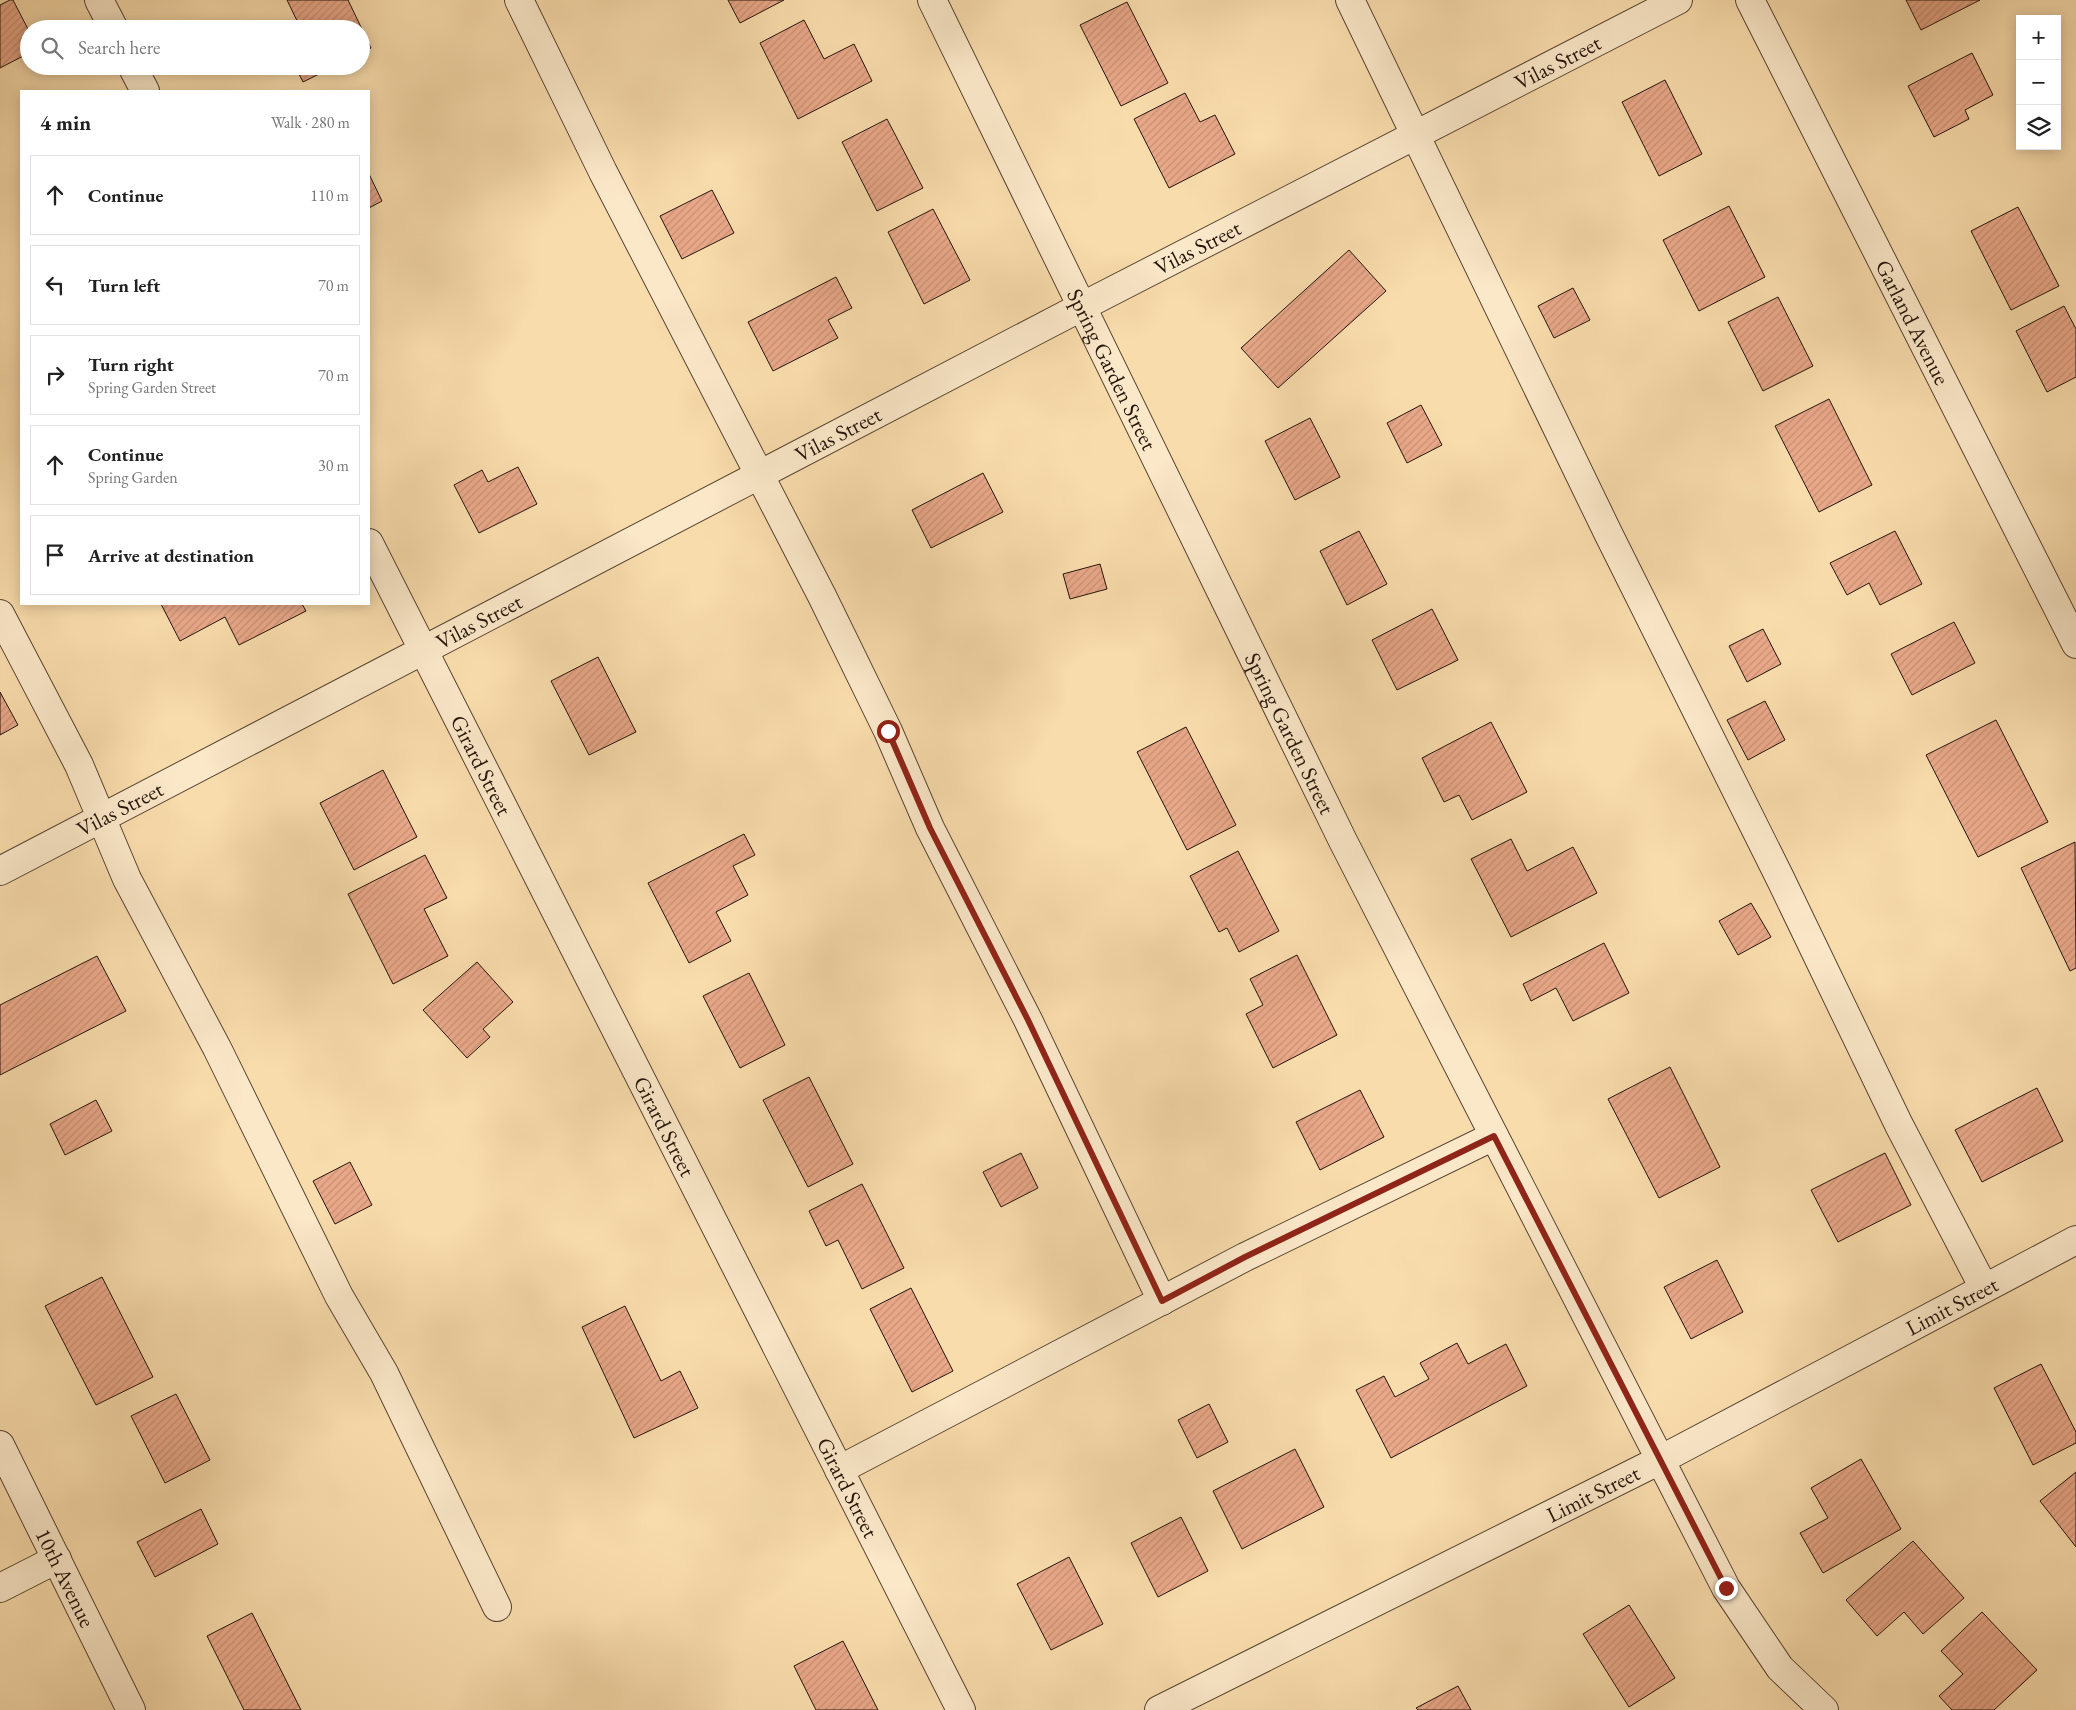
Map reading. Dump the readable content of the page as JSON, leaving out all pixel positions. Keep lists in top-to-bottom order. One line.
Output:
{"streets":{"street":["Vilas Street","Garland Avenue","Spring Garden Street","Girard Street","Limit Street","10th Avenue"]},"crossings":[["Vilas Street","Spring Garden Street"],["Vilas Street","Girard Street"],["Spring Garden Street","Limit Street"]],"page":{"map_buttons":["+","−"],"search":"Search here","heading":["4 min","Walk · 280 m"],"list":[["Continue","110 m"],["Turn left","70 m"],["Turn right","Spring Garden Street","70 m"],["Continue","Spring Garden","30 m"],"Arrive at destination"]}}
